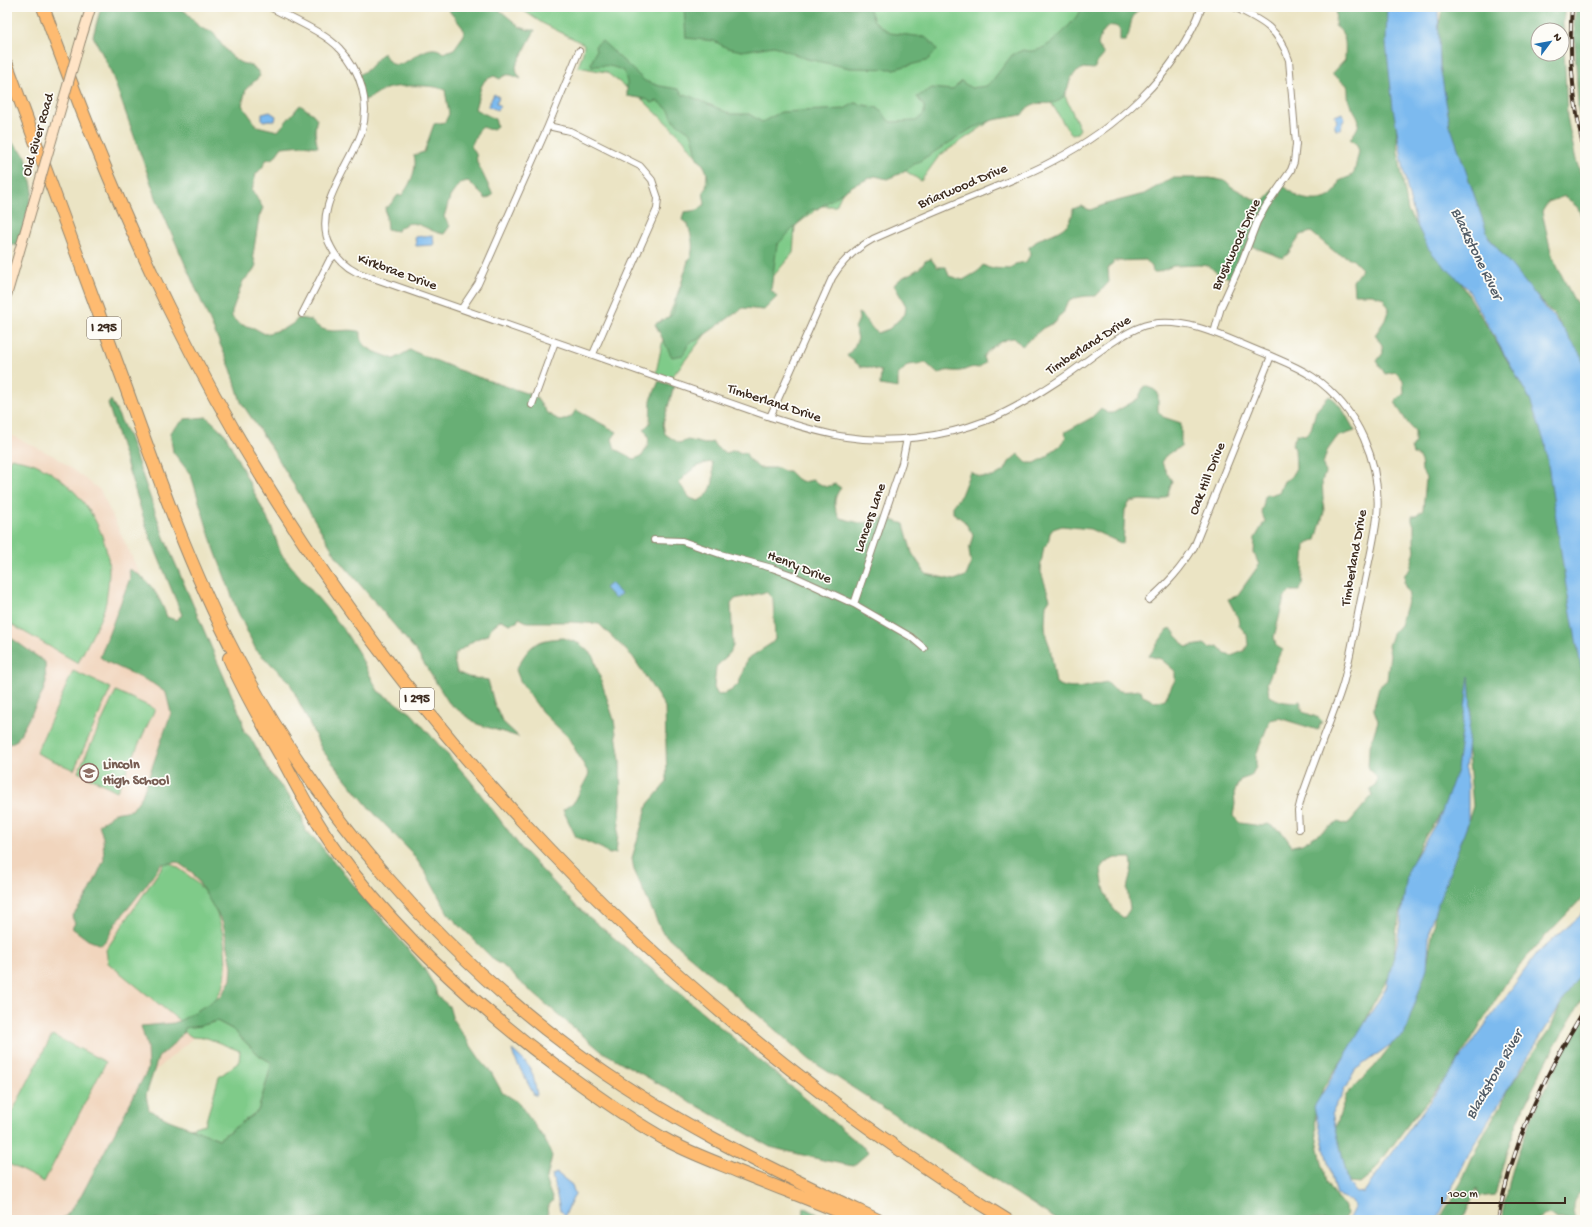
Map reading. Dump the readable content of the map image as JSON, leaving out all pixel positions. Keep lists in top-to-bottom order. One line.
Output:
{"streets":{"highway":["I 295"],"main road":["Old River Road"],"street":["Briarwood Drive","Brushwood Drive","Kirkbrae Drive","Timberland Drive","Oak Hill Drive","Lancers Lane","Henry Drive"]},"crossings":[["Briarwood Drive","Timberland Drive"],["Brushwood Drive","Timberland Drive"],["Kirkbrae Drive","Timberland Drive"],["Timberland Drive","Oak Hill Drive"],["Timberland Drive","Lancers Lane"],["Lancers Lane","Henry Drive"]],"water":["Blackstone River"],"places":{"school or university":["Lincoln High School"]},"scale_bar":"100 m","north":"top right"}
